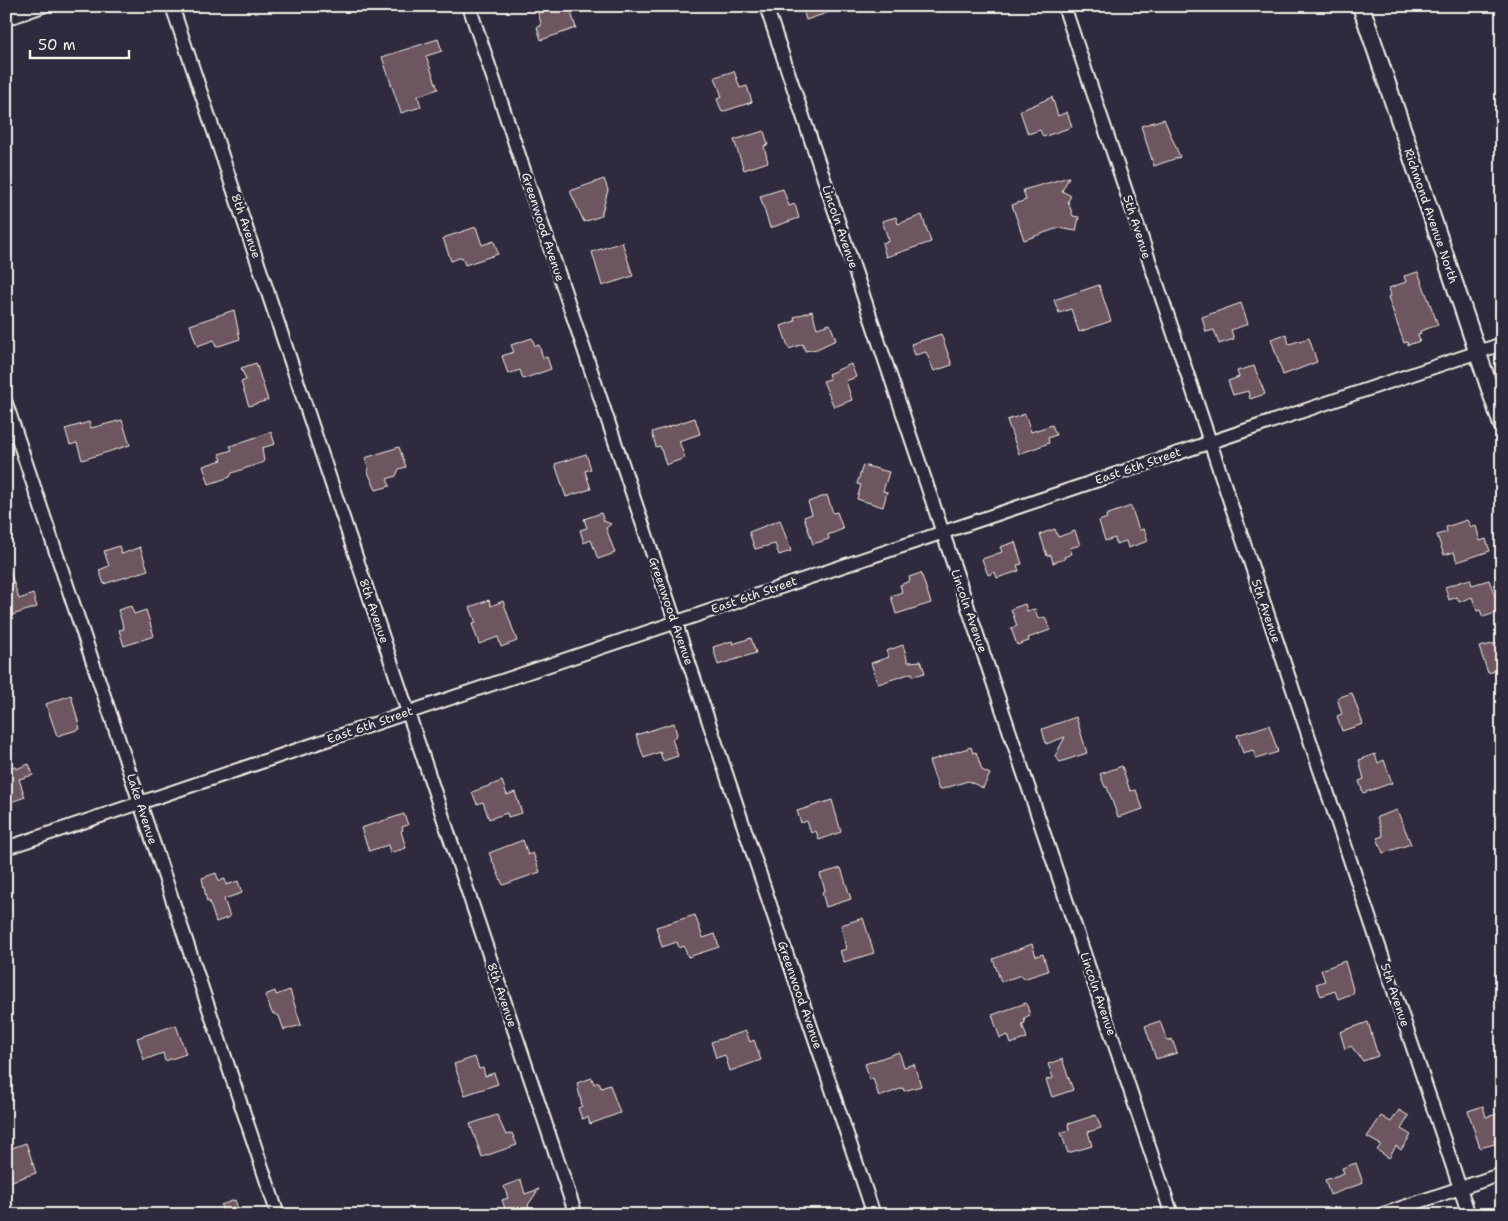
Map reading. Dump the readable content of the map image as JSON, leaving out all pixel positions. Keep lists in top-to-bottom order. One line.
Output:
{"streets":{"street":["Richmond Avenue North","8th Avenue","Greenwood Avenue","Lincoln Avenue","5th Avenue","East 6th Street","Lake Avenue"]},"crossings":[["Richmond Avenue North","East 6th Street"],["8th Avenue","East 6th Street"],["Greenwood Avenue","East 6th Street"],["Lincoln Avenue","East 6th Street"],["5th Avenue","East 6th Street"],["East 6th Street","Lake Avenue"]],"scale_bar":"50 m"}
